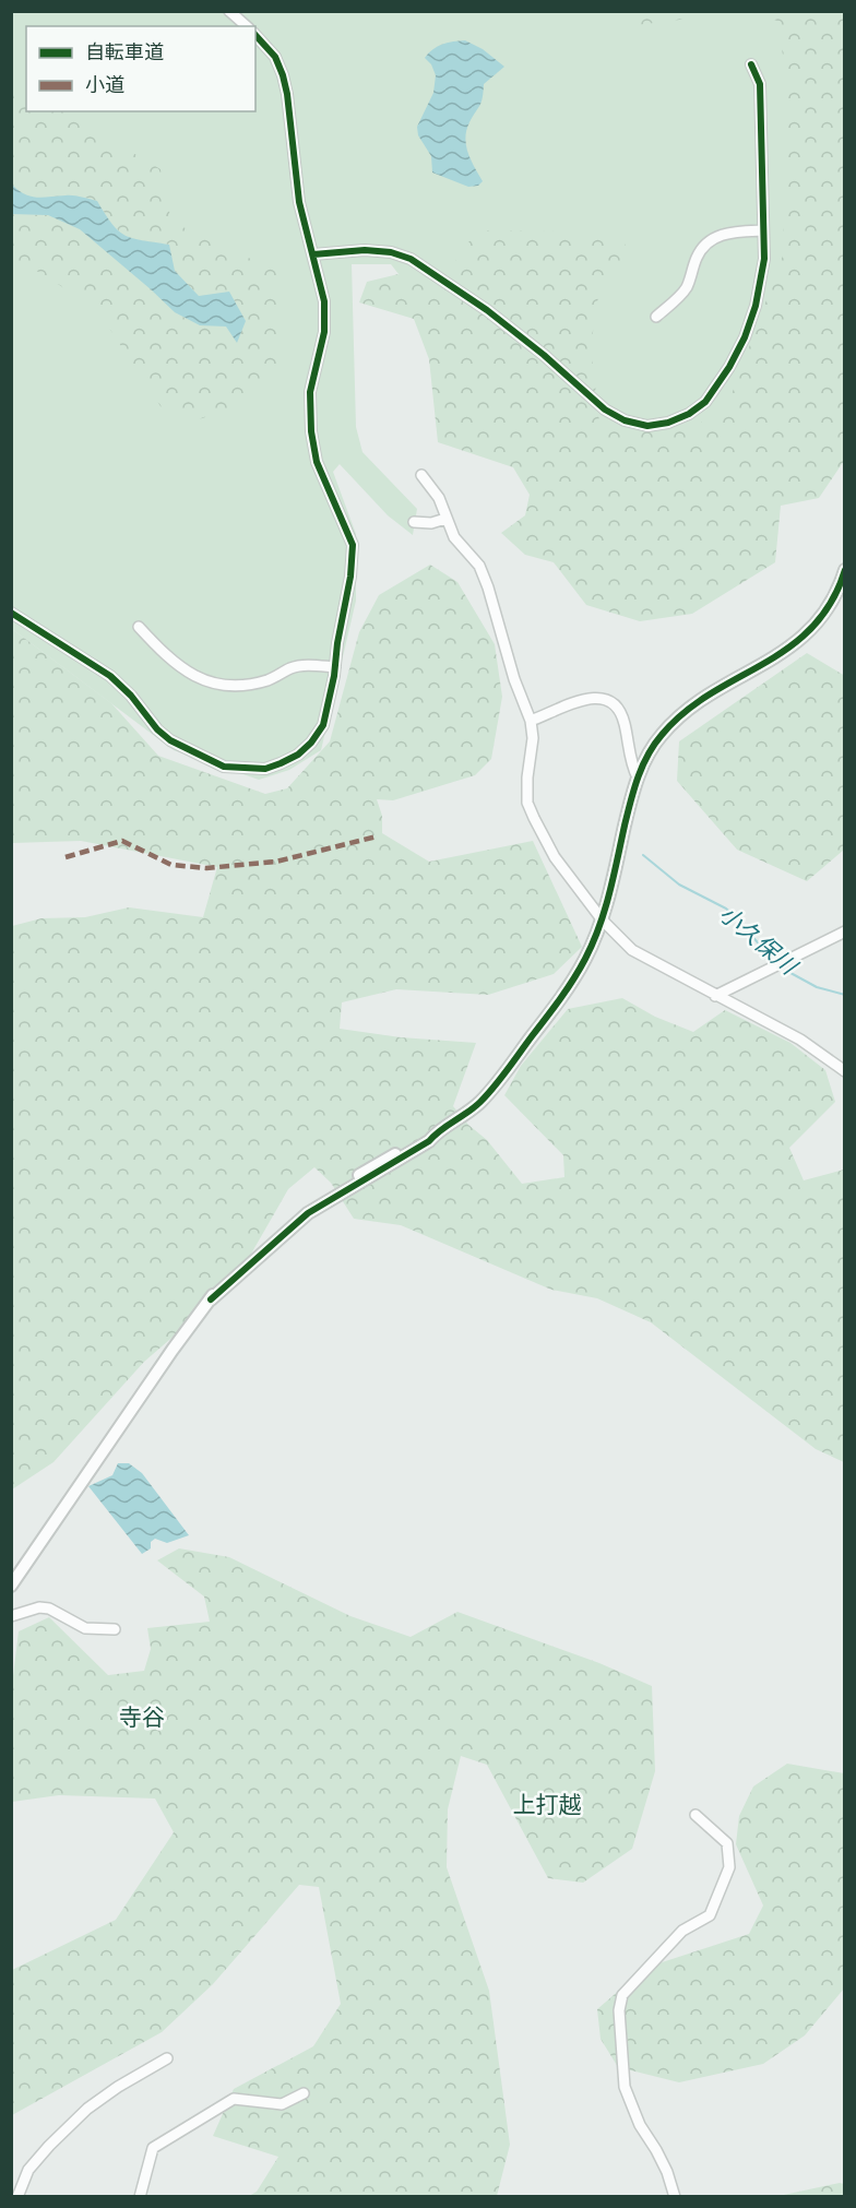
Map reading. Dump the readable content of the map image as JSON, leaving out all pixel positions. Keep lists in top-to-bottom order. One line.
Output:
{"districts":["寺谷","上打越"],"water":["小久保川"],"legend":["自転車道","小道"]}
